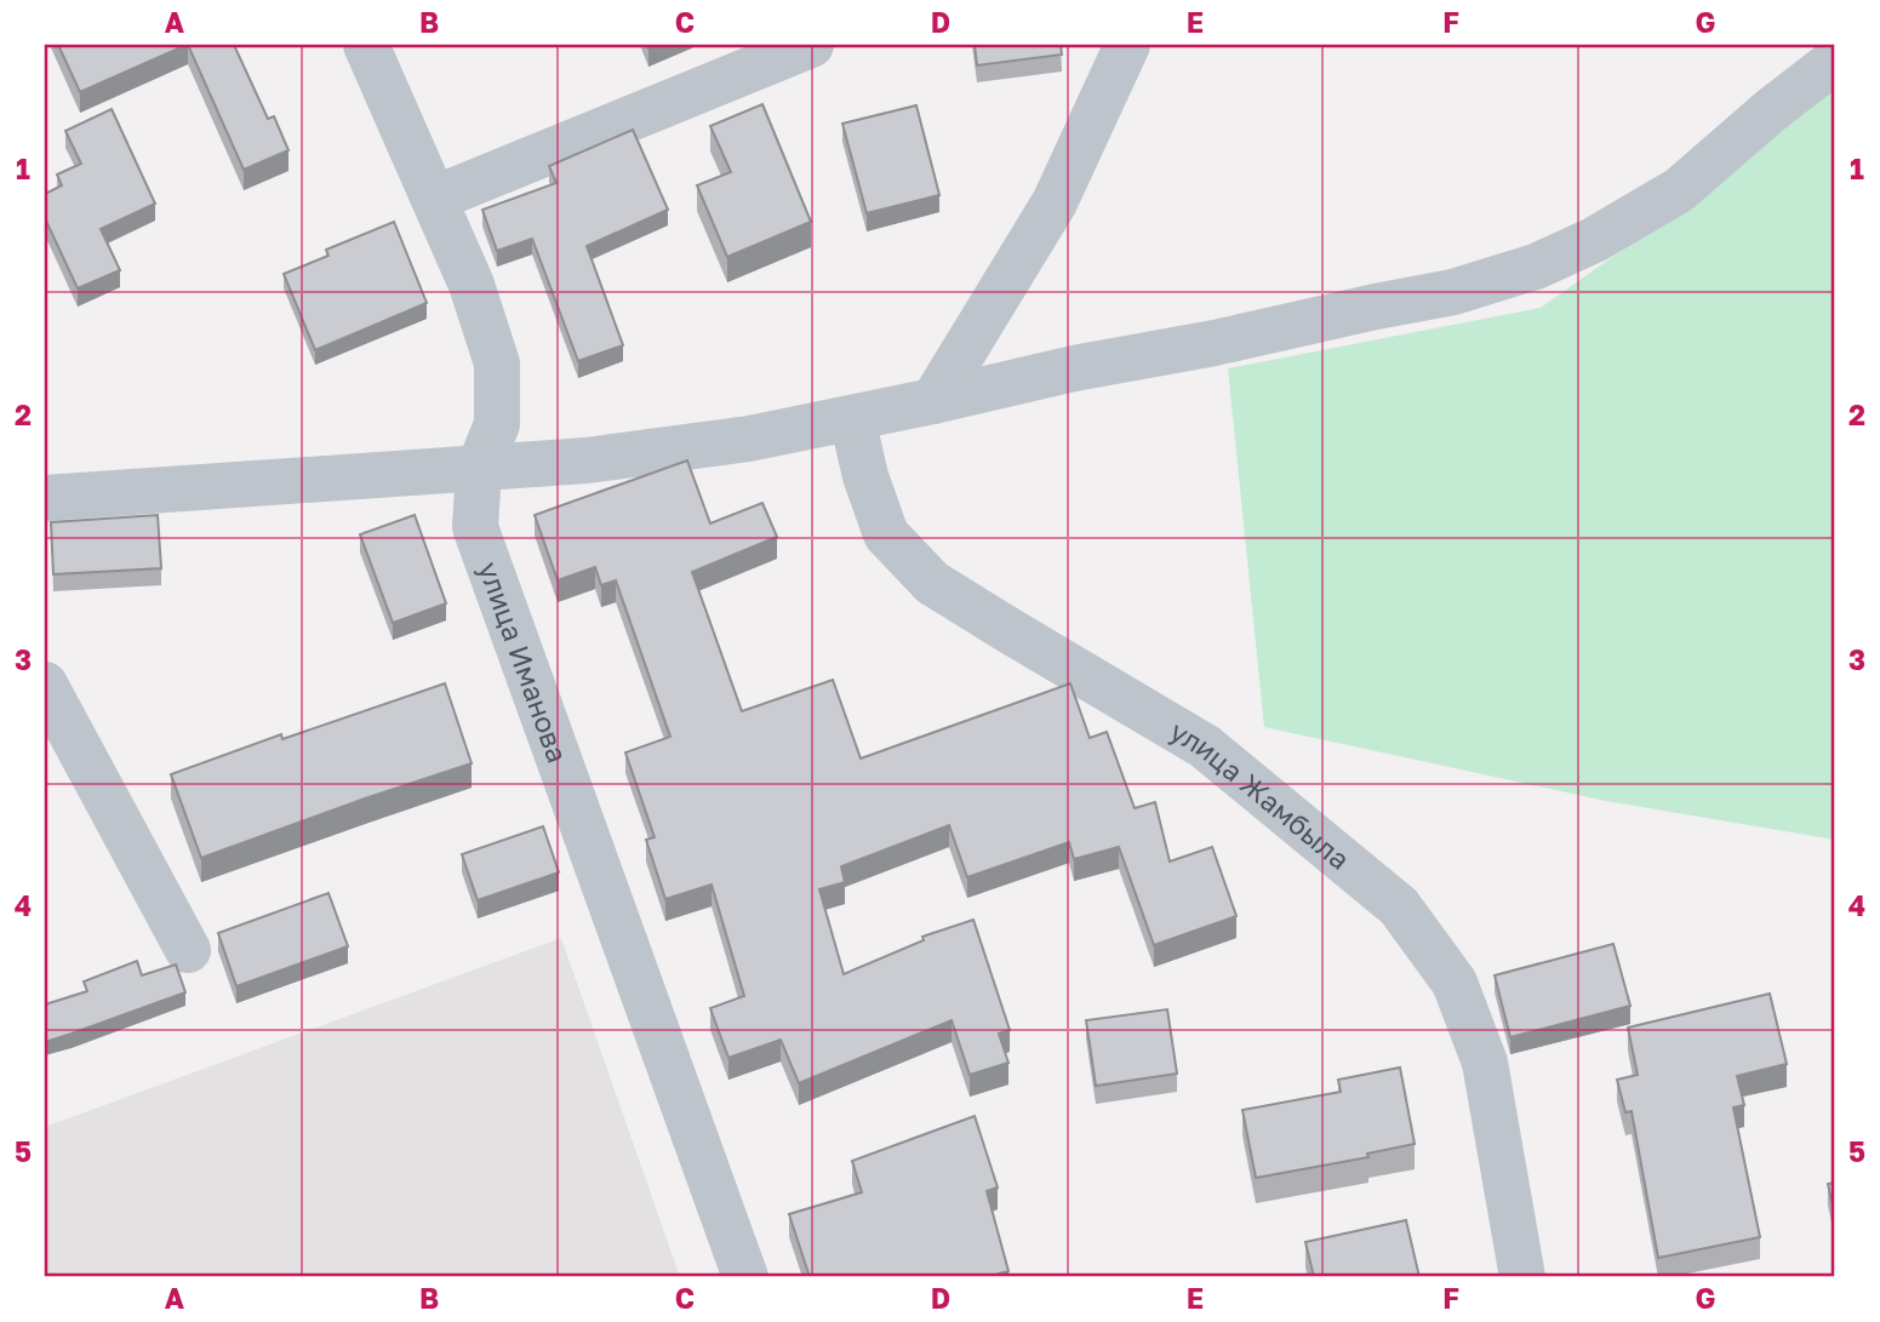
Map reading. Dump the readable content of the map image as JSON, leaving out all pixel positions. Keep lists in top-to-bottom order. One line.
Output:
{"streets":{"street":["улица Иманова","улица Жамбыла"]},"grid":{"columns":["A","B","C","D","E","F","G"],"rows":["1","2","3","4","5"]}}
